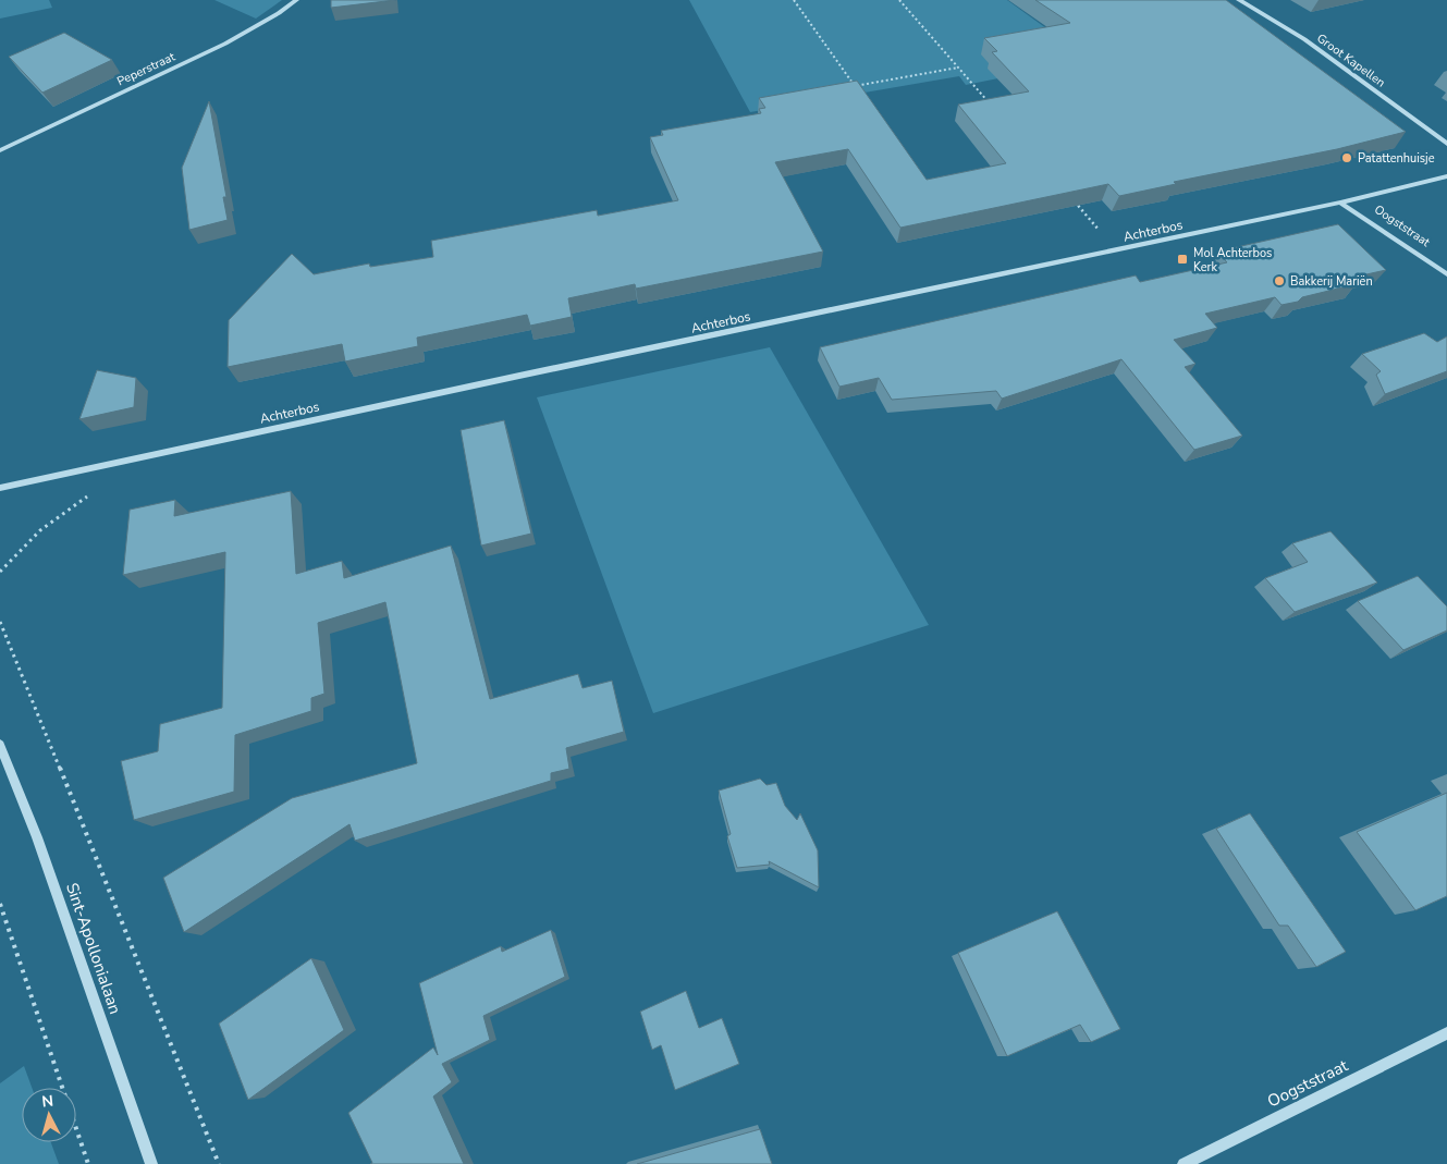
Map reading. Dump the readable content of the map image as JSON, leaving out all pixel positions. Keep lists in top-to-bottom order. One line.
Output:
{"streets":{"street":["Groot Kapellen","Peperstraat","Oogststraat","Achterbos","Sint-Apollonialaan"]},"crossings":[["Oogststraat","Achterbos"]],"places":{"other":["Patattenhuisje","Bakkerij Mariën"],"transit":["Mol Achterbos Kerk"]},"north":"top"}
